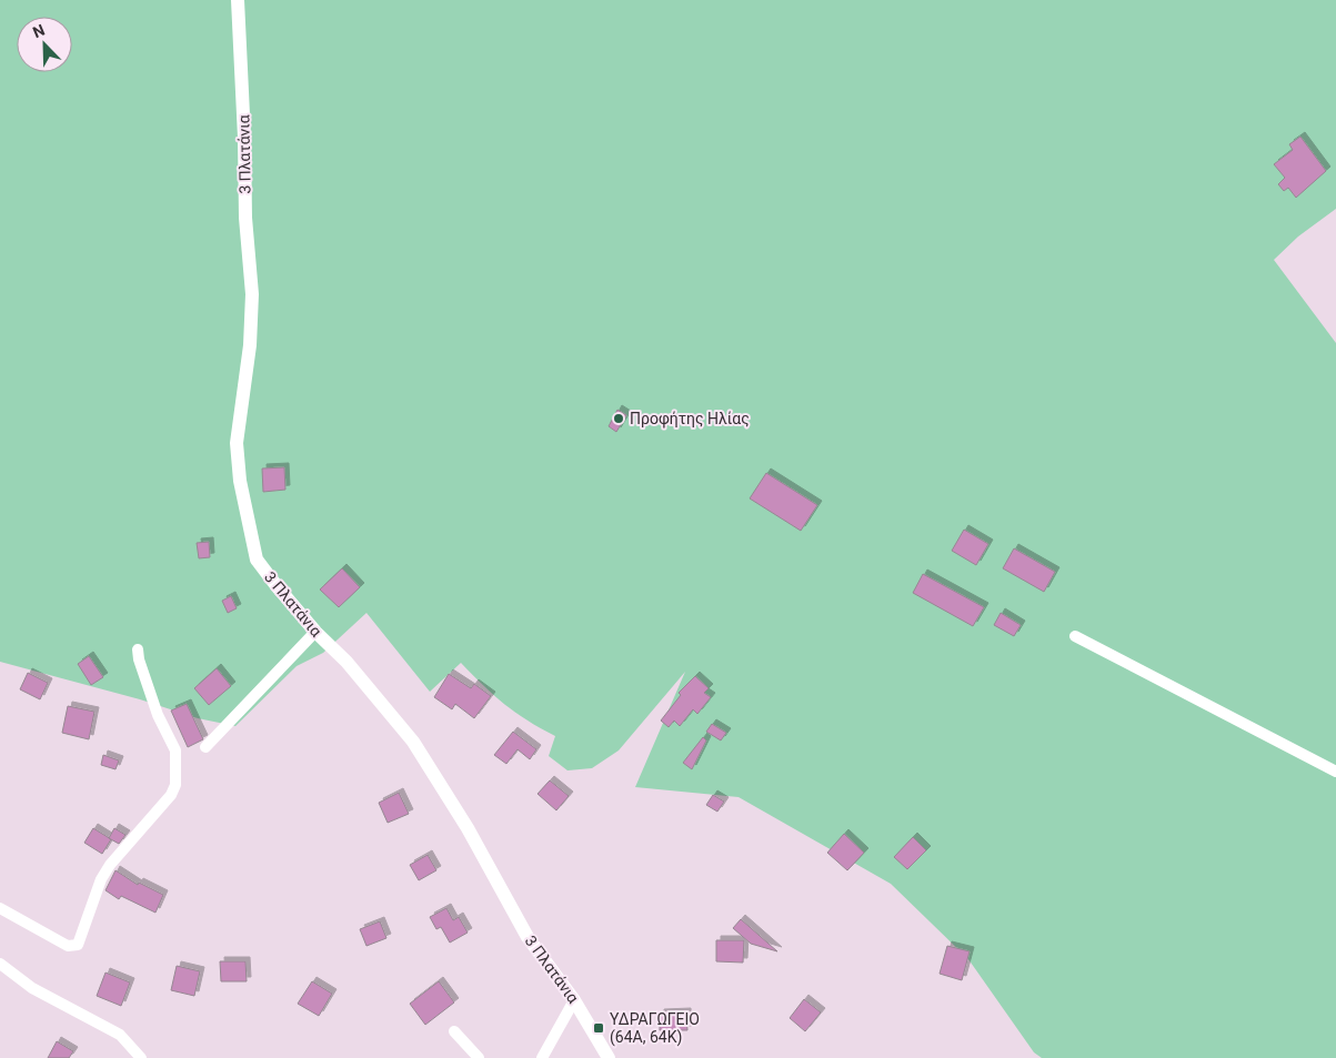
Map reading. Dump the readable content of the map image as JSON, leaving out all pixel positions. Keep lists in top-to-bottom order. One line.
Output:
{"streets":{"street":["3 Πλατάνια"]},"places":{"other":["Προφήτης Ηλίας"],"transit":["ΥΔΡΑΓΩΓΕΙΟ (64Α, 64Κ)"]},"north":"top left"}
